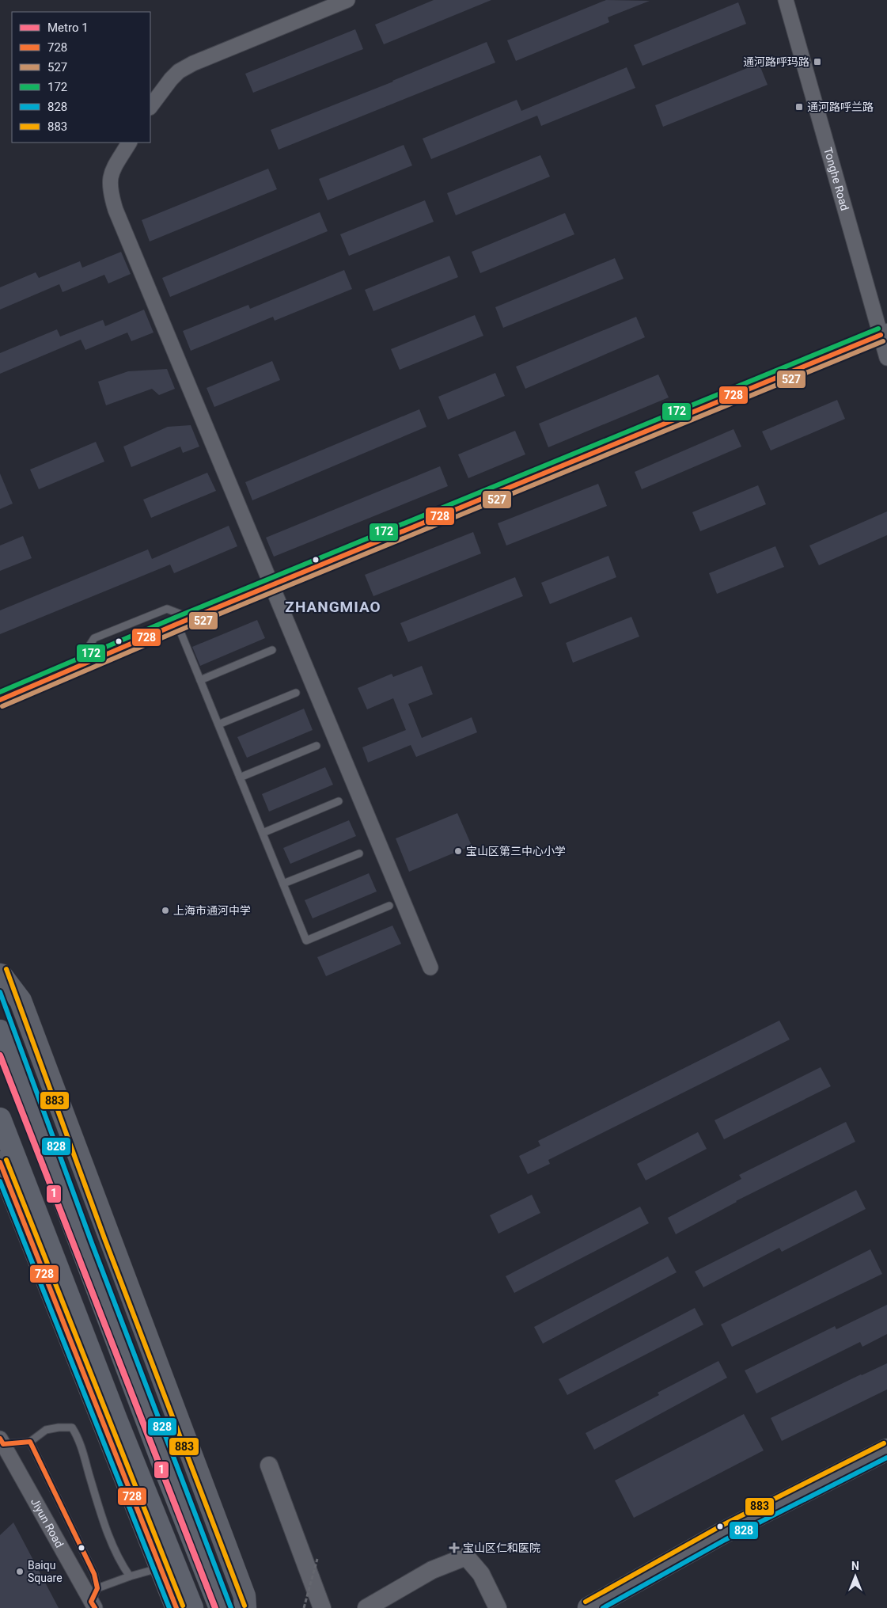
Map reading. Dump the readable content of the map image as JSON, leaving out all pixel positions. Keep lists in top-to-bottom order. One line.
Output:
{"streets":{"street":["Tonghe Road","Jiyun Road"]},"districts":["ZHANGMIAO"],"places":{"transit":["通河路呼玛路","通河路呼兰路"],"other":["宝山区第三中心小学","上海市通河中学","Baiqu Square"],"health":["宝山区仁和医院"]},"lines":["transit line 172","transit line 728","transit line 527","transit line 883","transit line 828","metro line 1"],"legend":["Metro 1","728","527","172","828","883"],"north":"top"}
